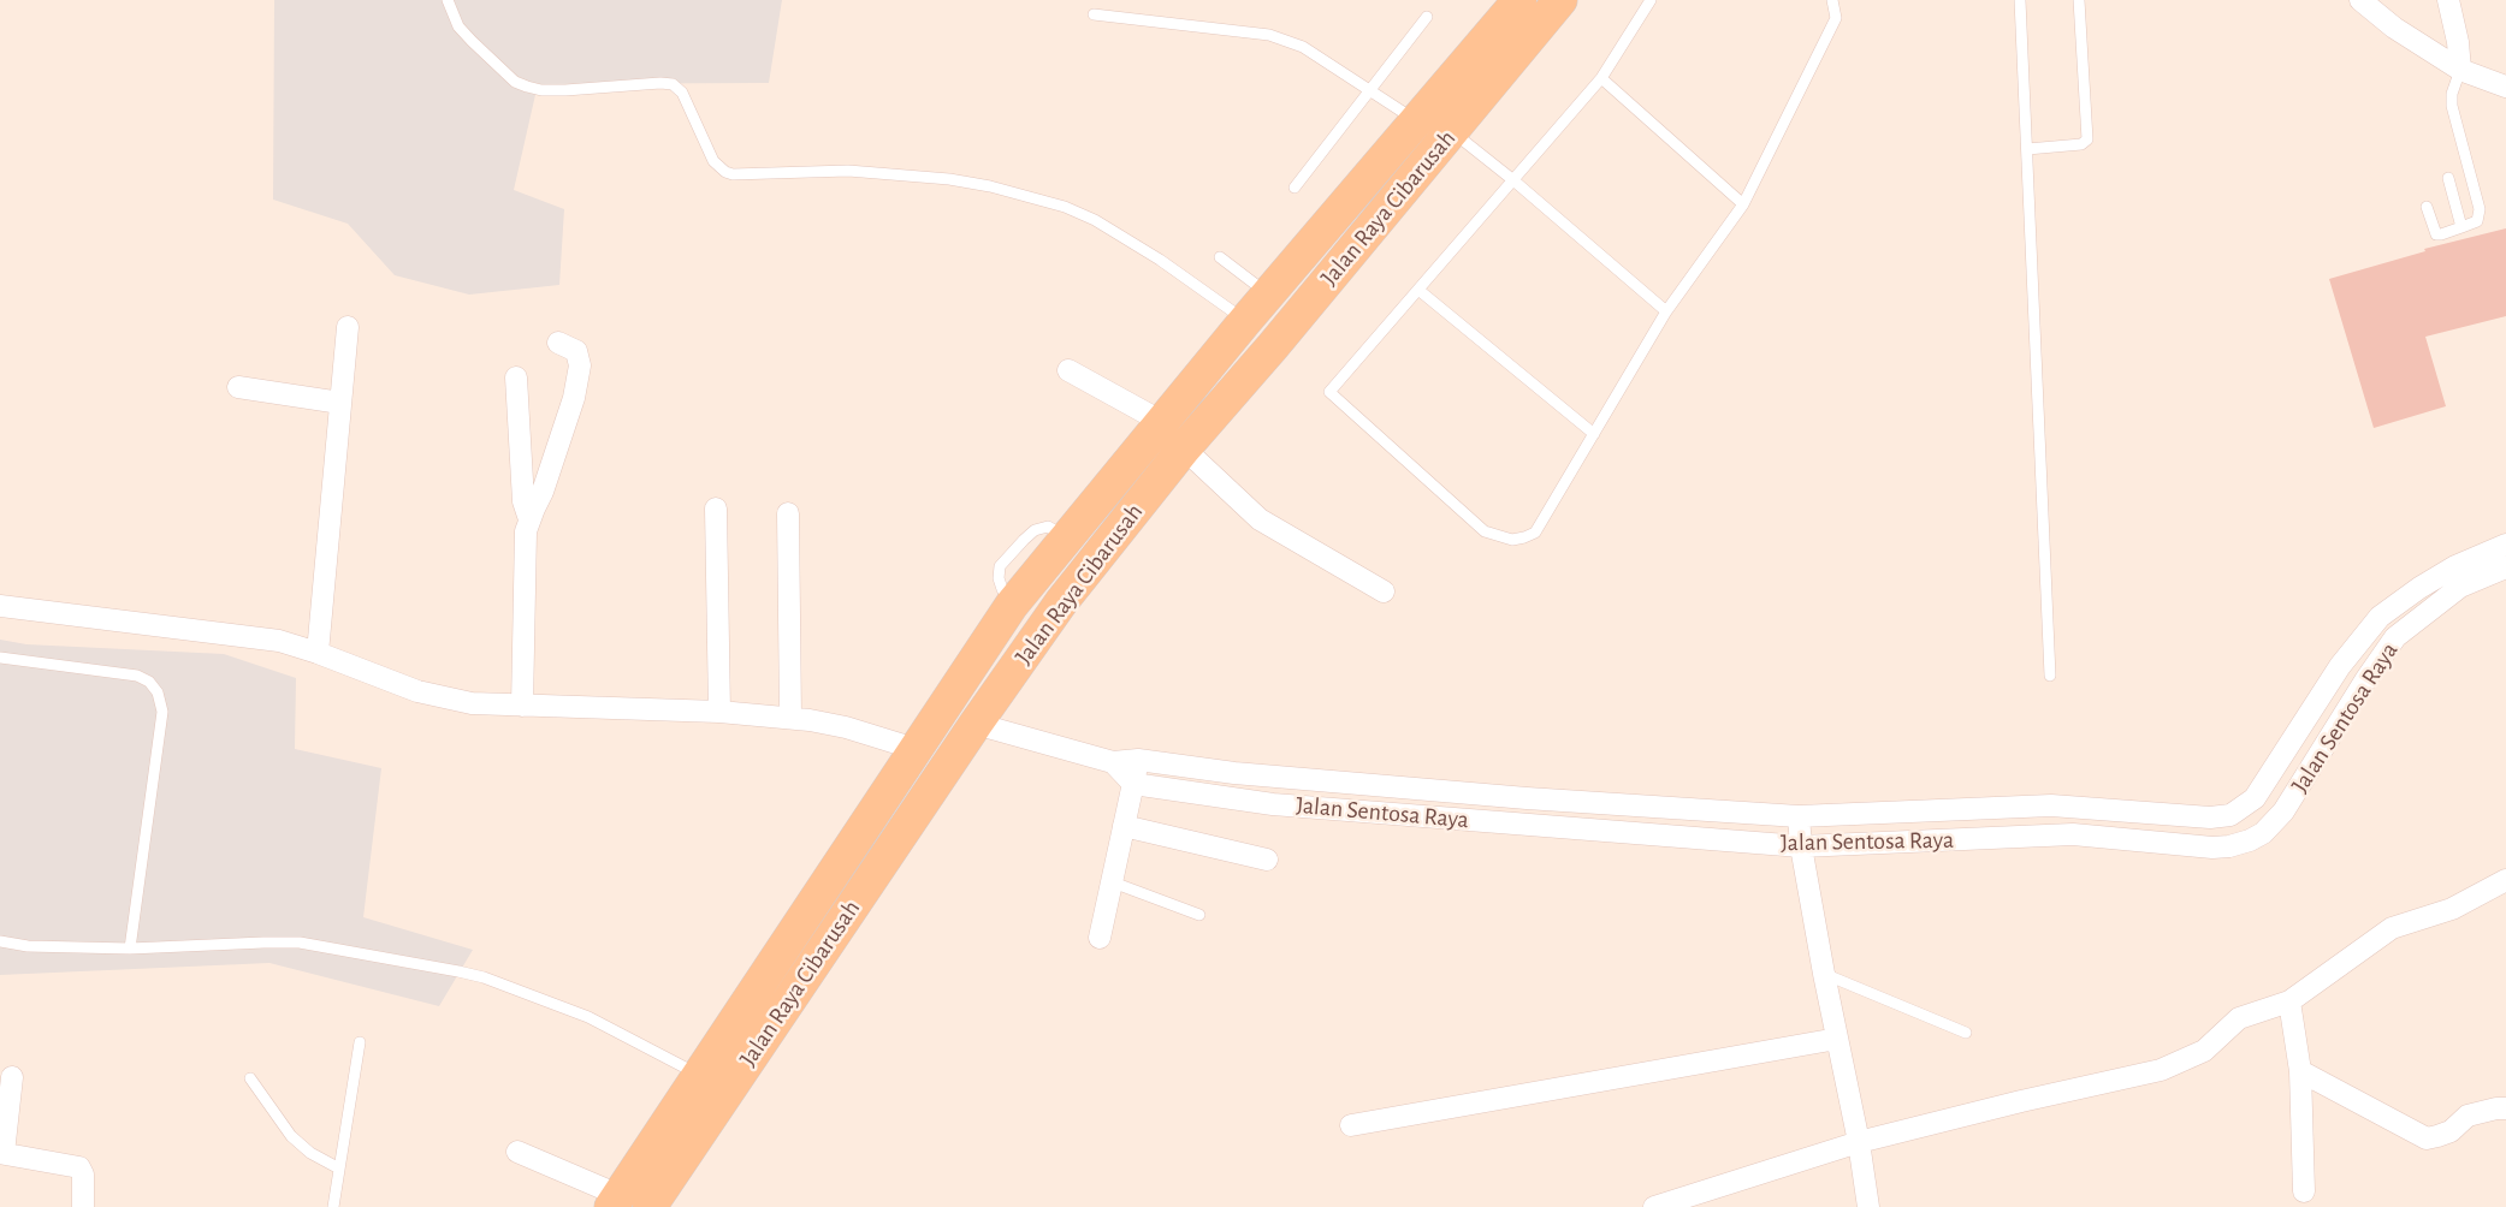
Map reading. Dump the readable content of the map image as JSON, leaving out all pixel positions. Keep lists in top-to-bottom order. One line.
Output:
{"streets":{"main road":["Jalan Raya Cibarusah"],"street":["Jalan Sentosa Raya"]},"crossings":[["Jalan Raya Cibarusah","Jalan Sentosa Raya"]]}
